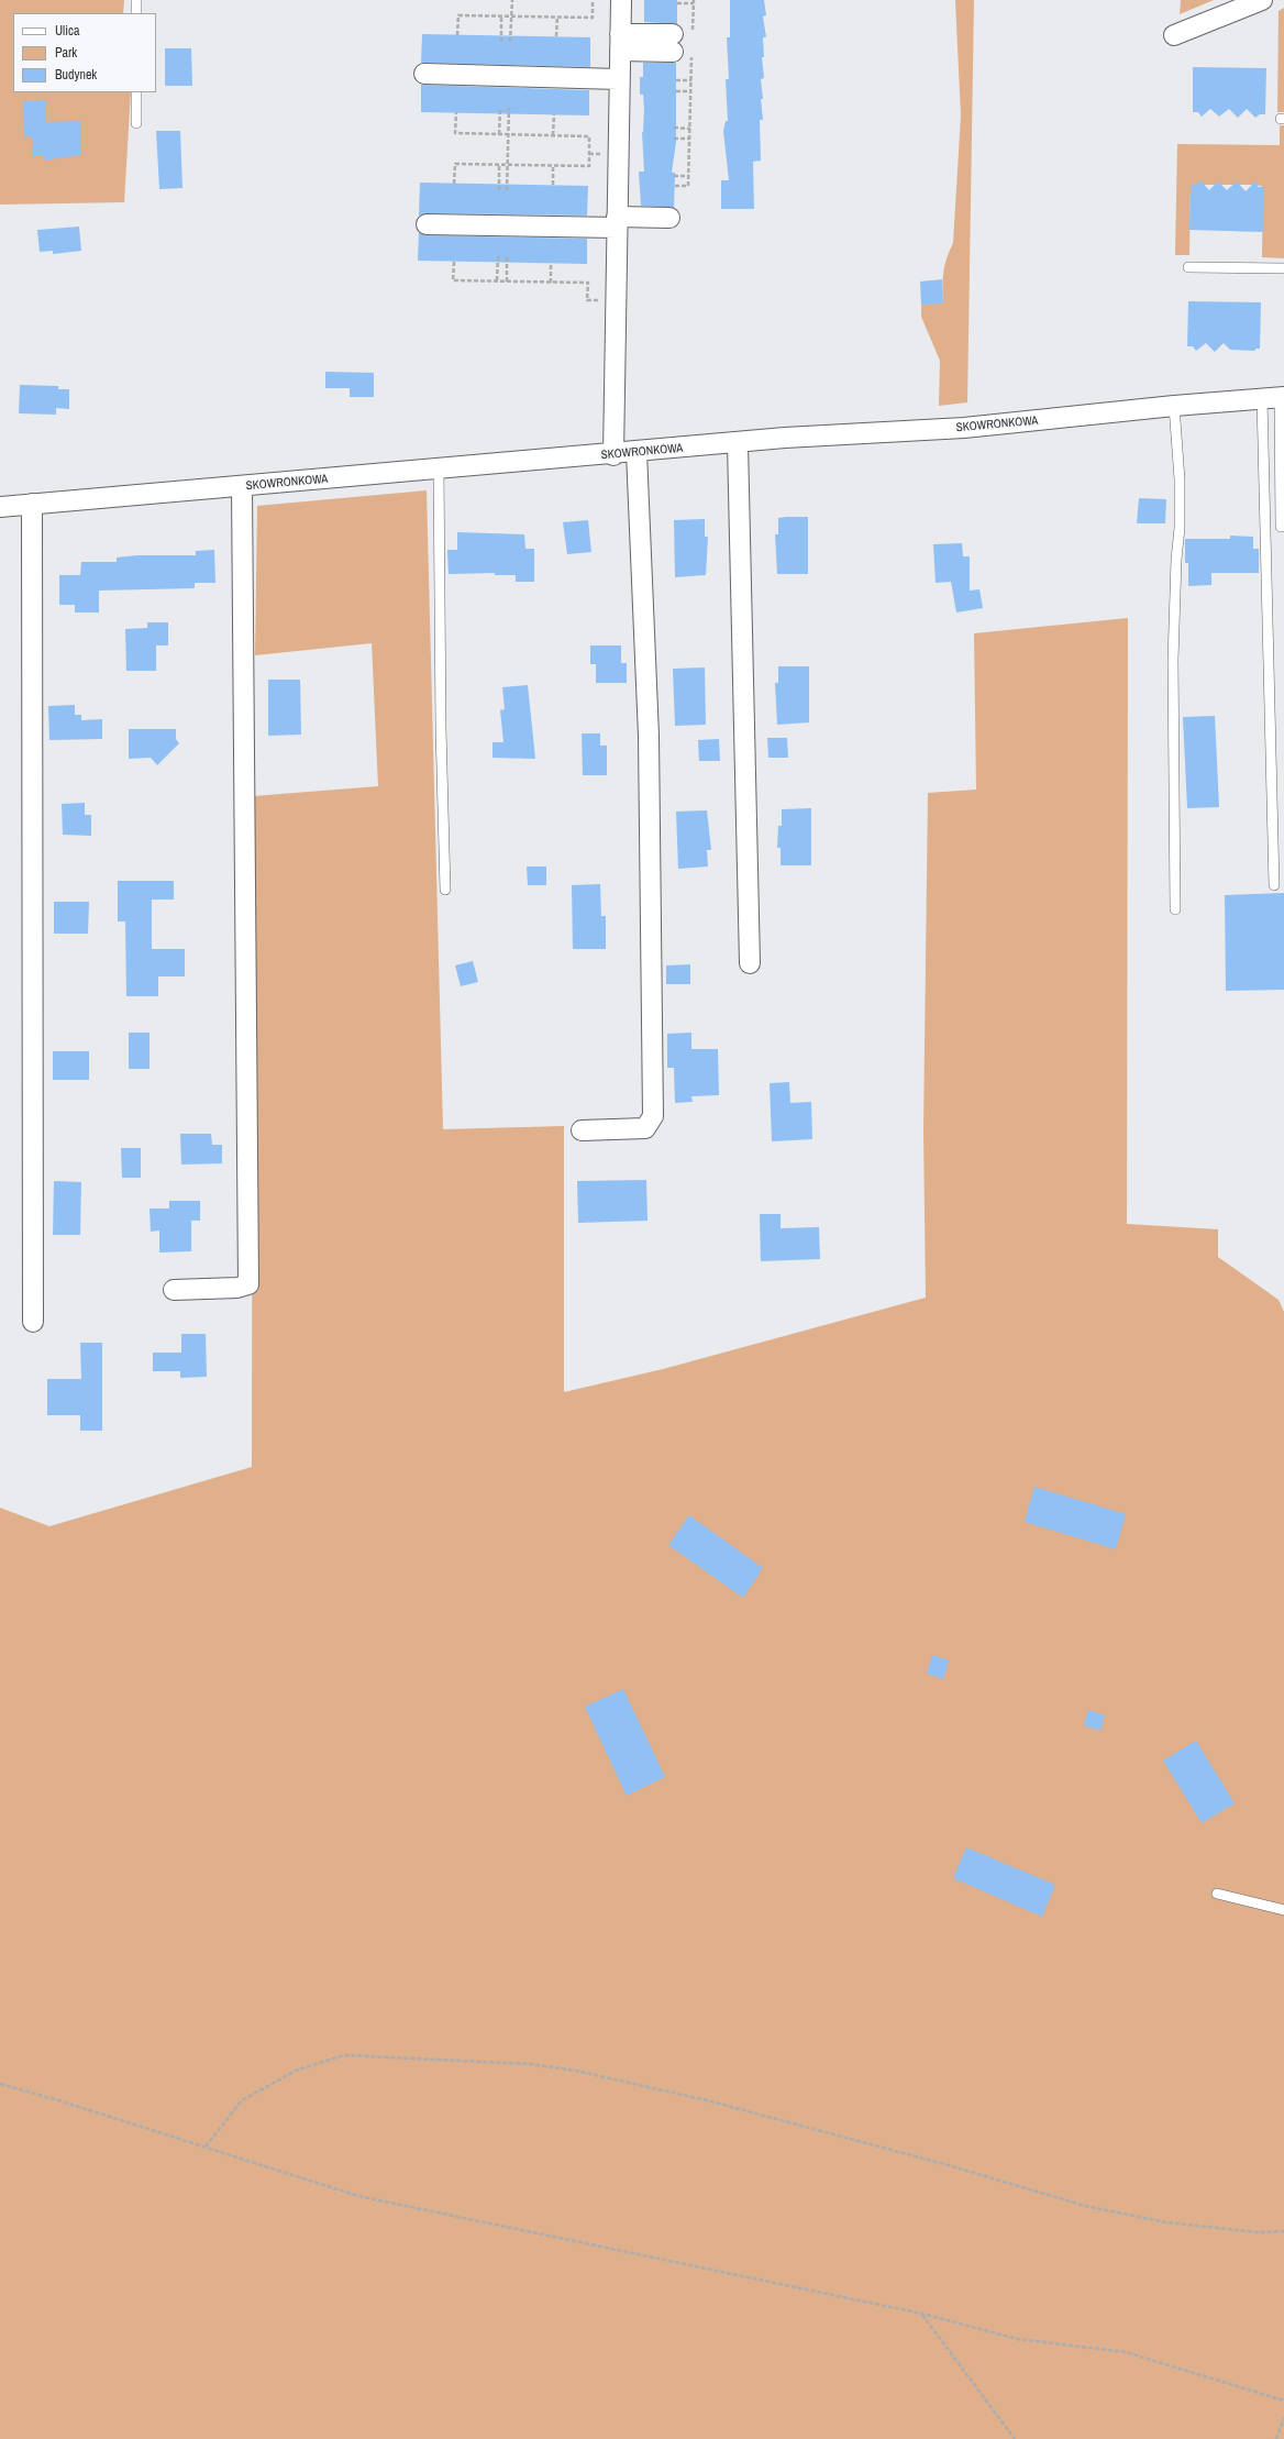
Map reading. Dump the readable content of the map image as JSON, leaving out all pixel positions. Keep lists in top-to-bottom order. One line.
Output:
{"streets":{"street":["SKOWRONKOWA"]},"legend":["Ulica","Park","Budynek"]}
